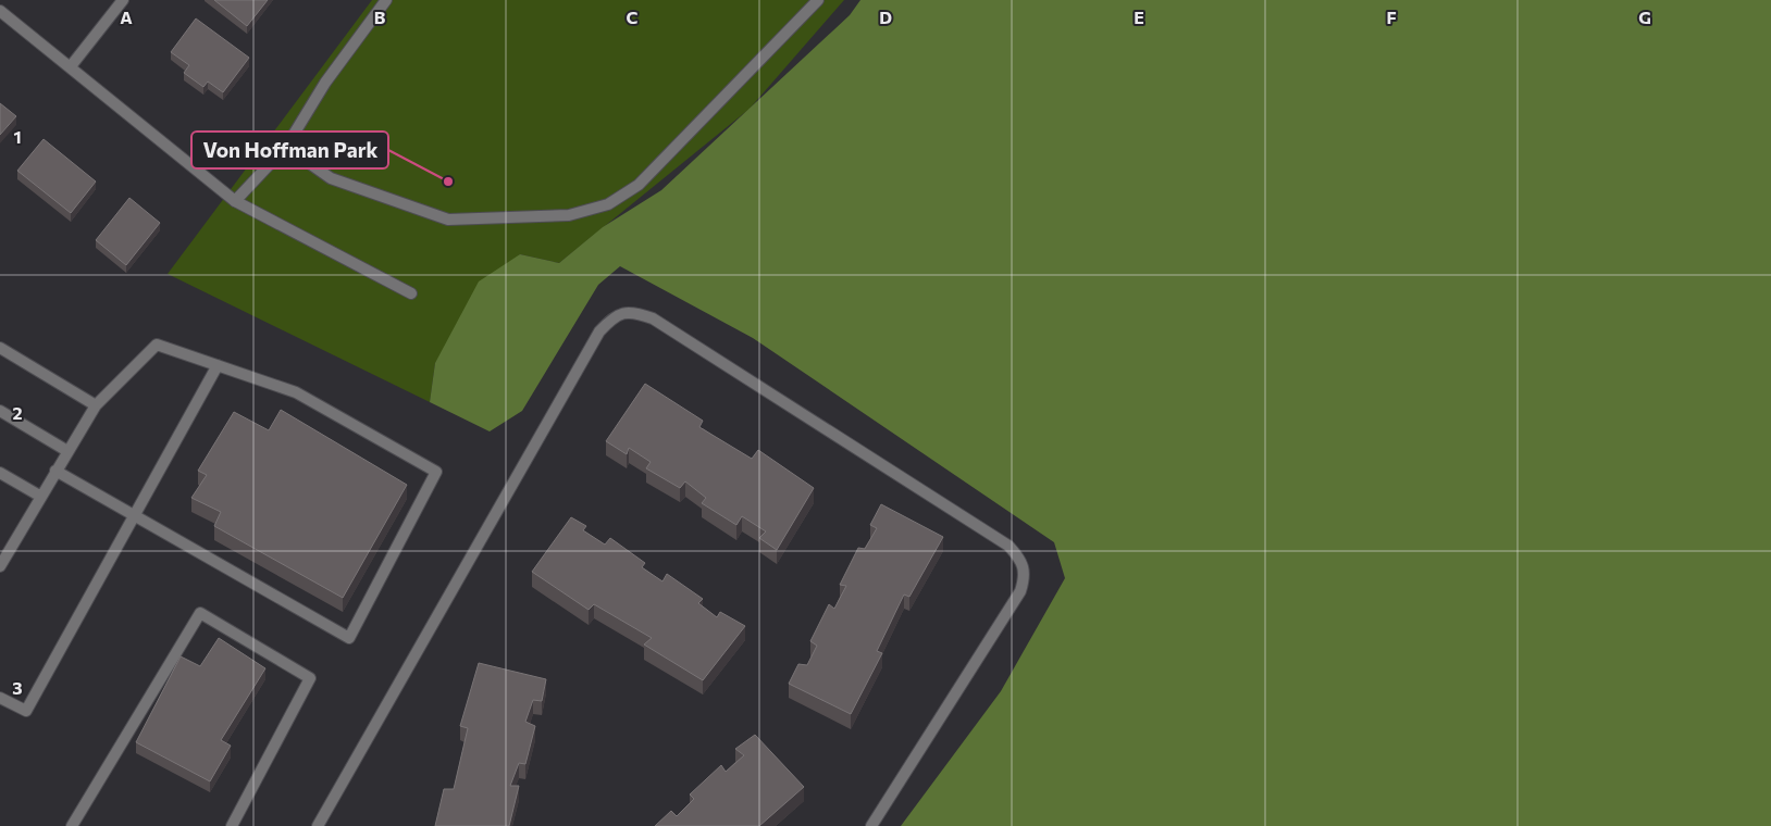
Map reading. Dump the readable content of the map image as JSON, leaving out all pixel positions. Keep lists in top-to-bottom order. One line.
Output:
{"places":["Von Hoffman Park"],"grid":{"columns":["A","B","C","D","E","F","G"],"rows":["1","2","3"]}}
